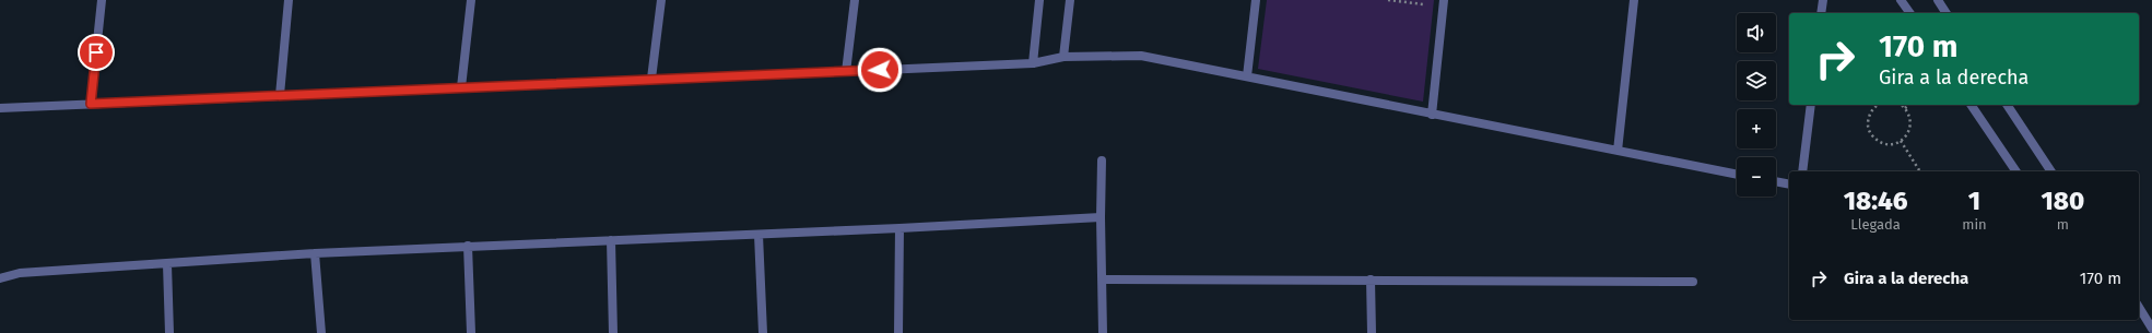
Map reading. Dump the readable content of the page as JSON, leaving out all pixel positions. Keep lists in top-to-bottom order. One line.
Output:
{"page":{"map_buttons":["+","−"],"turn":["170 m","Gira a la derecha"],"eta":["18:46","Llegada","1","min","180","m"],"list":[{"name":"Gira a la derecha","value":"170 m"}]}}
